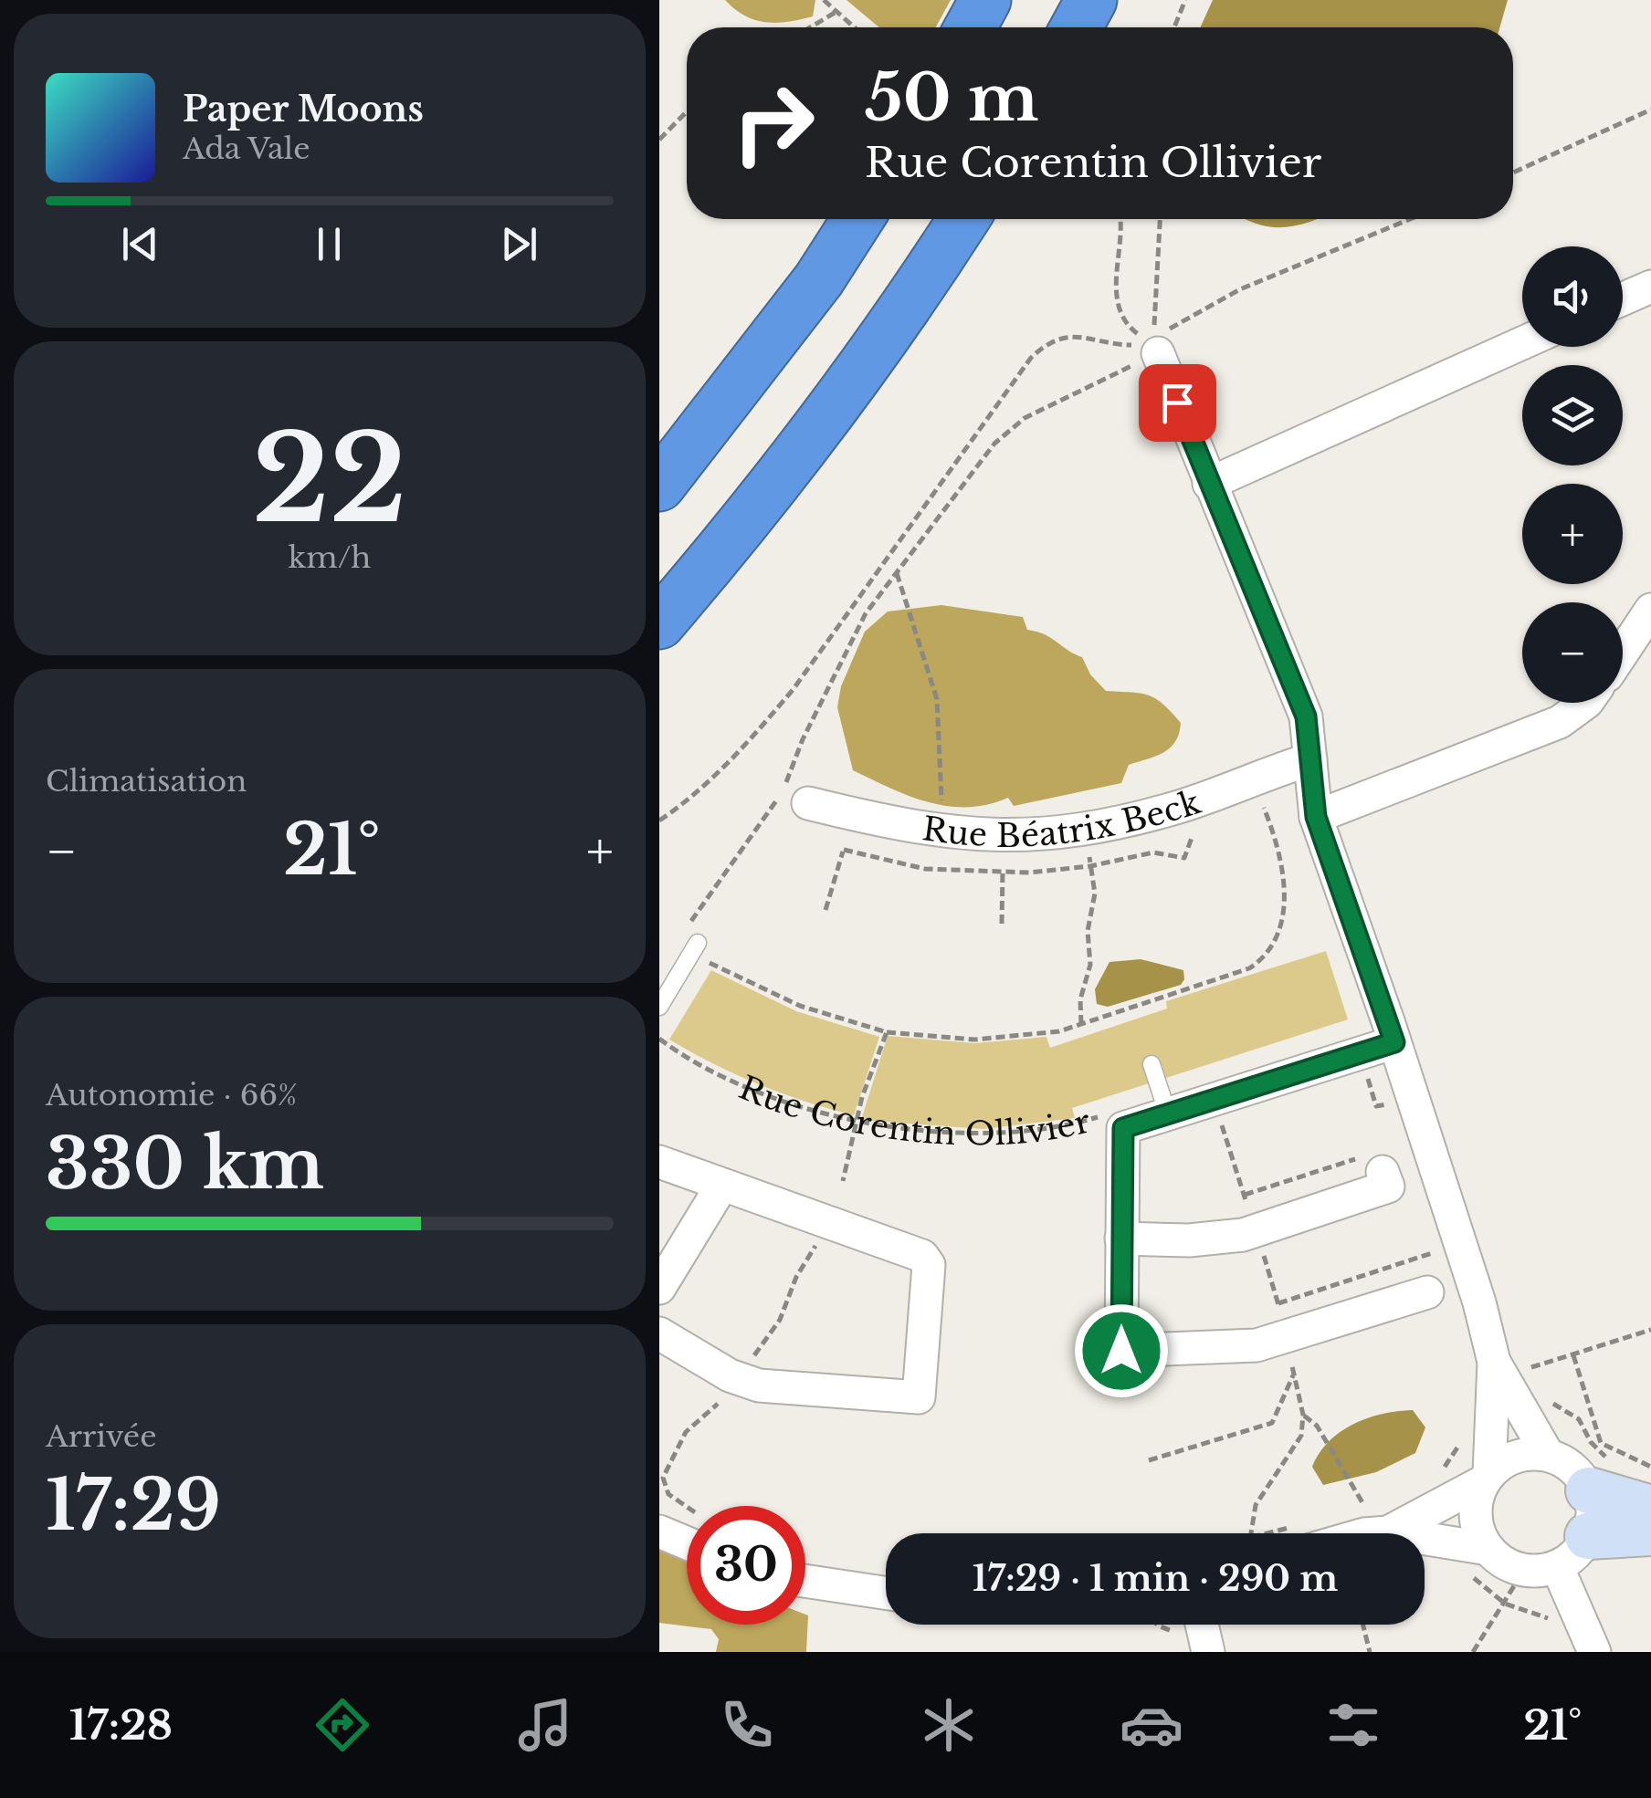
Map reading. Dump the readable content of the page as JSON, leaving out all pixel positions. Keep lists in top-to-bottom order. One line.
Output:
{"streets":{"street":["Rue Béatrix Beck","Rue Corentin Ollivier"]},"page":{"turn":["50 m","Rue Corentin Ollivier"],"song":["Paper Moons","Ada Vale"],"map_buttons":["+","−"],"tile":[["22","km/h"],"Climatisation",["Autonomie · 66%","330 km"],["Arrivée","17:29"]],"heat":["−","21°","+"],"limit":"30","trip":"17:29 · 1 min · 290 m","tabs":["17:28","21°"]}}
